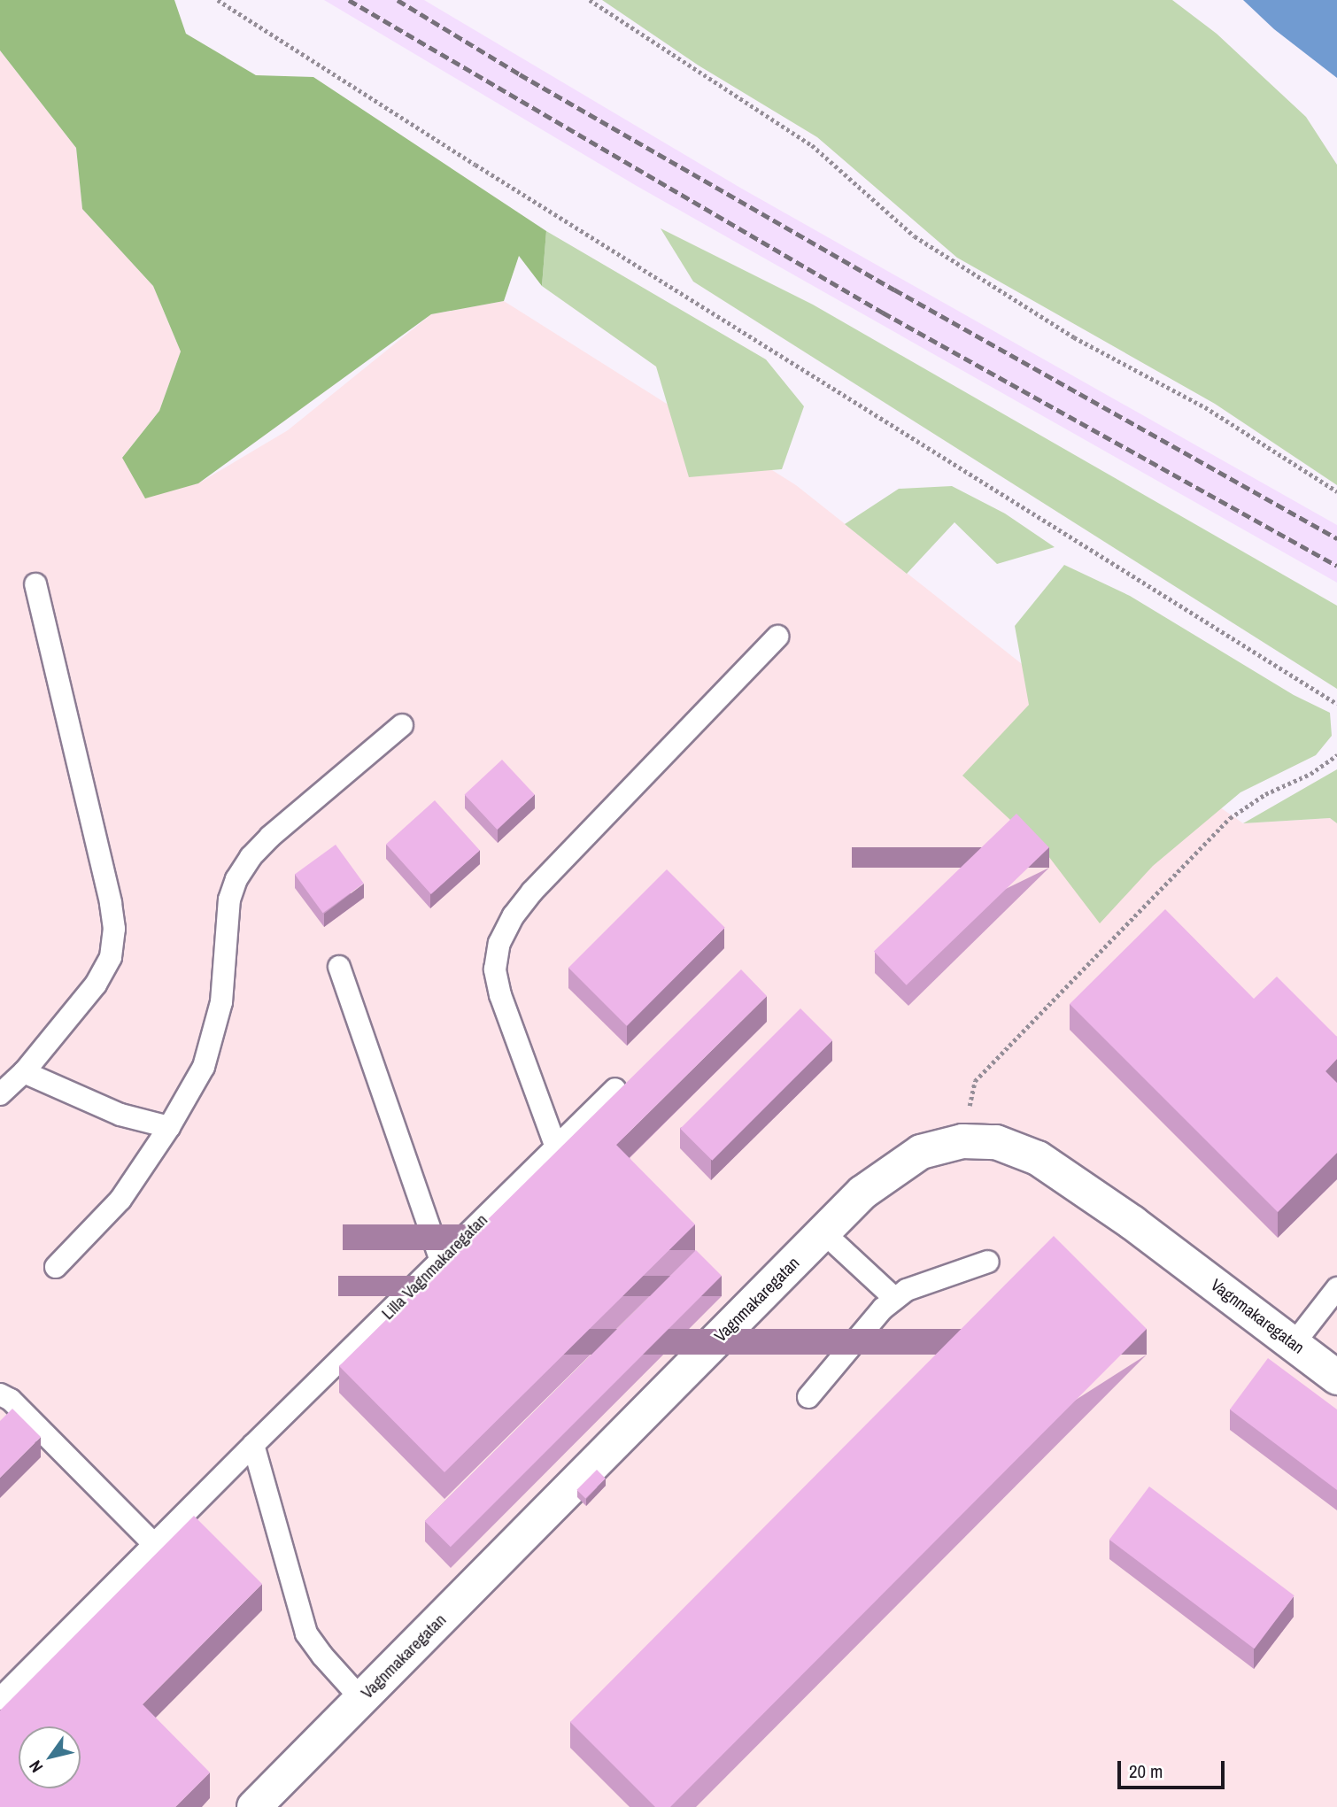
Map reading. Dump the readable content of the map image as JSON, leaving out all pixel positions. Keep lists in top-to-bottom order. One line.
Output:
{"streets":{"street":["Vagnmakaregatan"],"lane":["Lilla Vagnmakaregatan"]},"scale_bar":"20 m","north":"bottom left"}
